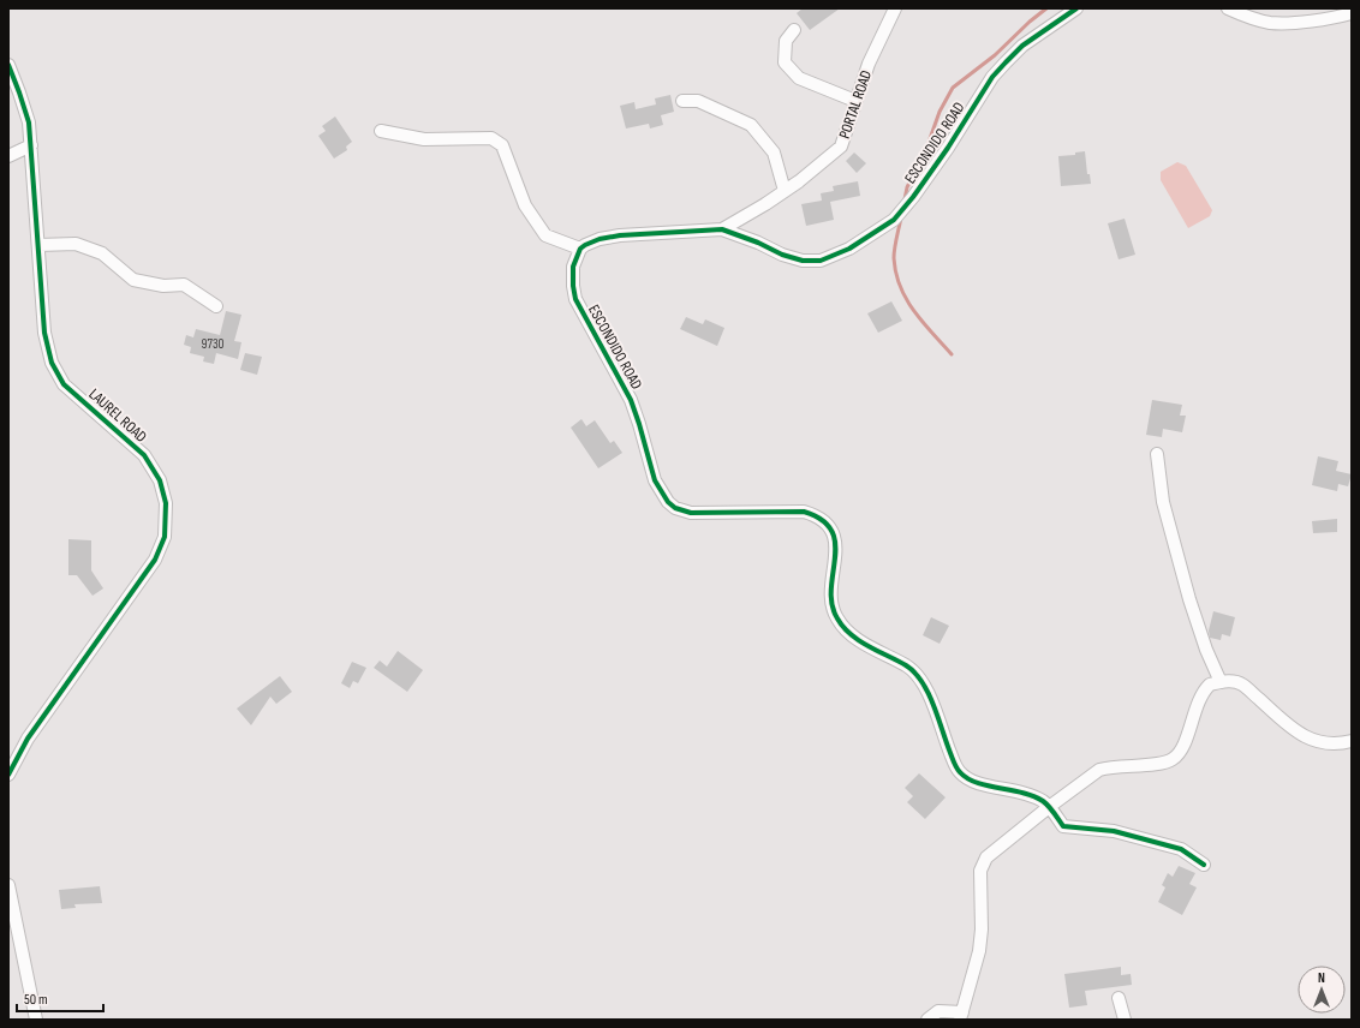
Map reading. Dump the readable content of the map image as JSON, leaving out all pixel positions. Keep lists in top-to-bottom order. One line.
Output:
{"streets":{"street":["PORTAL ROAD","ESCONDIDO ROAD","LAUREL ROAD"]},"crossings":[["PORTAL ROAD","ESCONDIDO ROAD"]],"house_numbers":["9730"],"scale_bar":"50 m","north":"top"}
